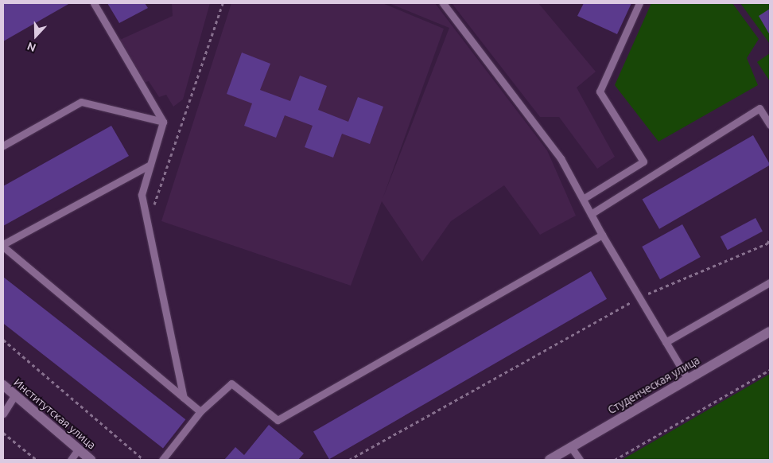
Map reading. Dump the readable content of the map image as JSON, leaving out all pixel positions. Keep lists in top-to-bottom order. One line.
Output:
{"streets":{"street":["Студенческая улица","Институтская улица"]},"north":"bottom"}
